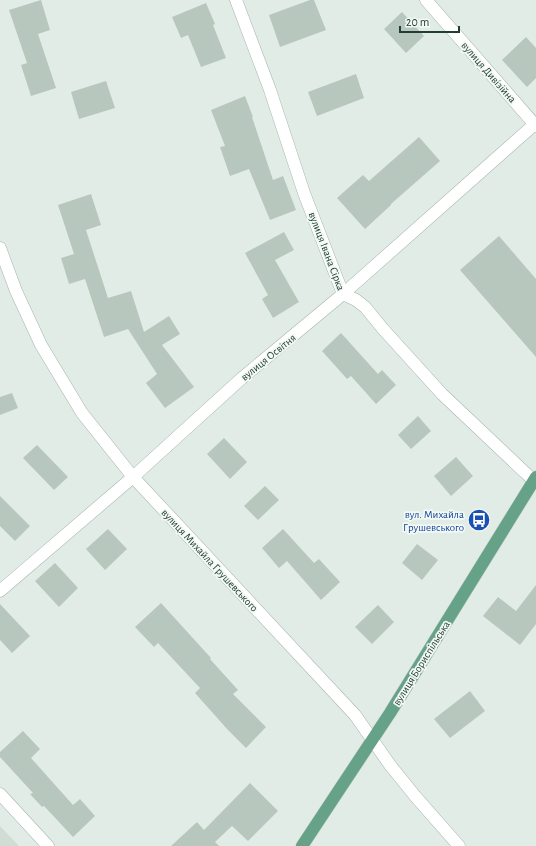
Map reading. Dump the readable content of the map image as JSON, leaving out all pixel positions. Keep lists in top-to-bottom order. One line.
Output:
{"streets":{"main road":["вулиця Бориспільська"],"street":["вулиця Дивізійна","вулиця Івана Сірка","вулиця Освітня","вулиця Михайла Грушевського"]},"crossings":[["вулиця Дивізійна","вулиця Освітня"],["вулиця Івана Сірка","вулиця Освітня"],["вулиця Івана Сірка","вулиця Бориспільська"],["вулиця Освітня","вулиця Михайла Грушевського"],["вулиця Михайла Грушевського","вулиця Бориспільська"]],"places":{"bus stop":["вул. Михайла Грушевського"]},"scale_bar":"20 m"}
